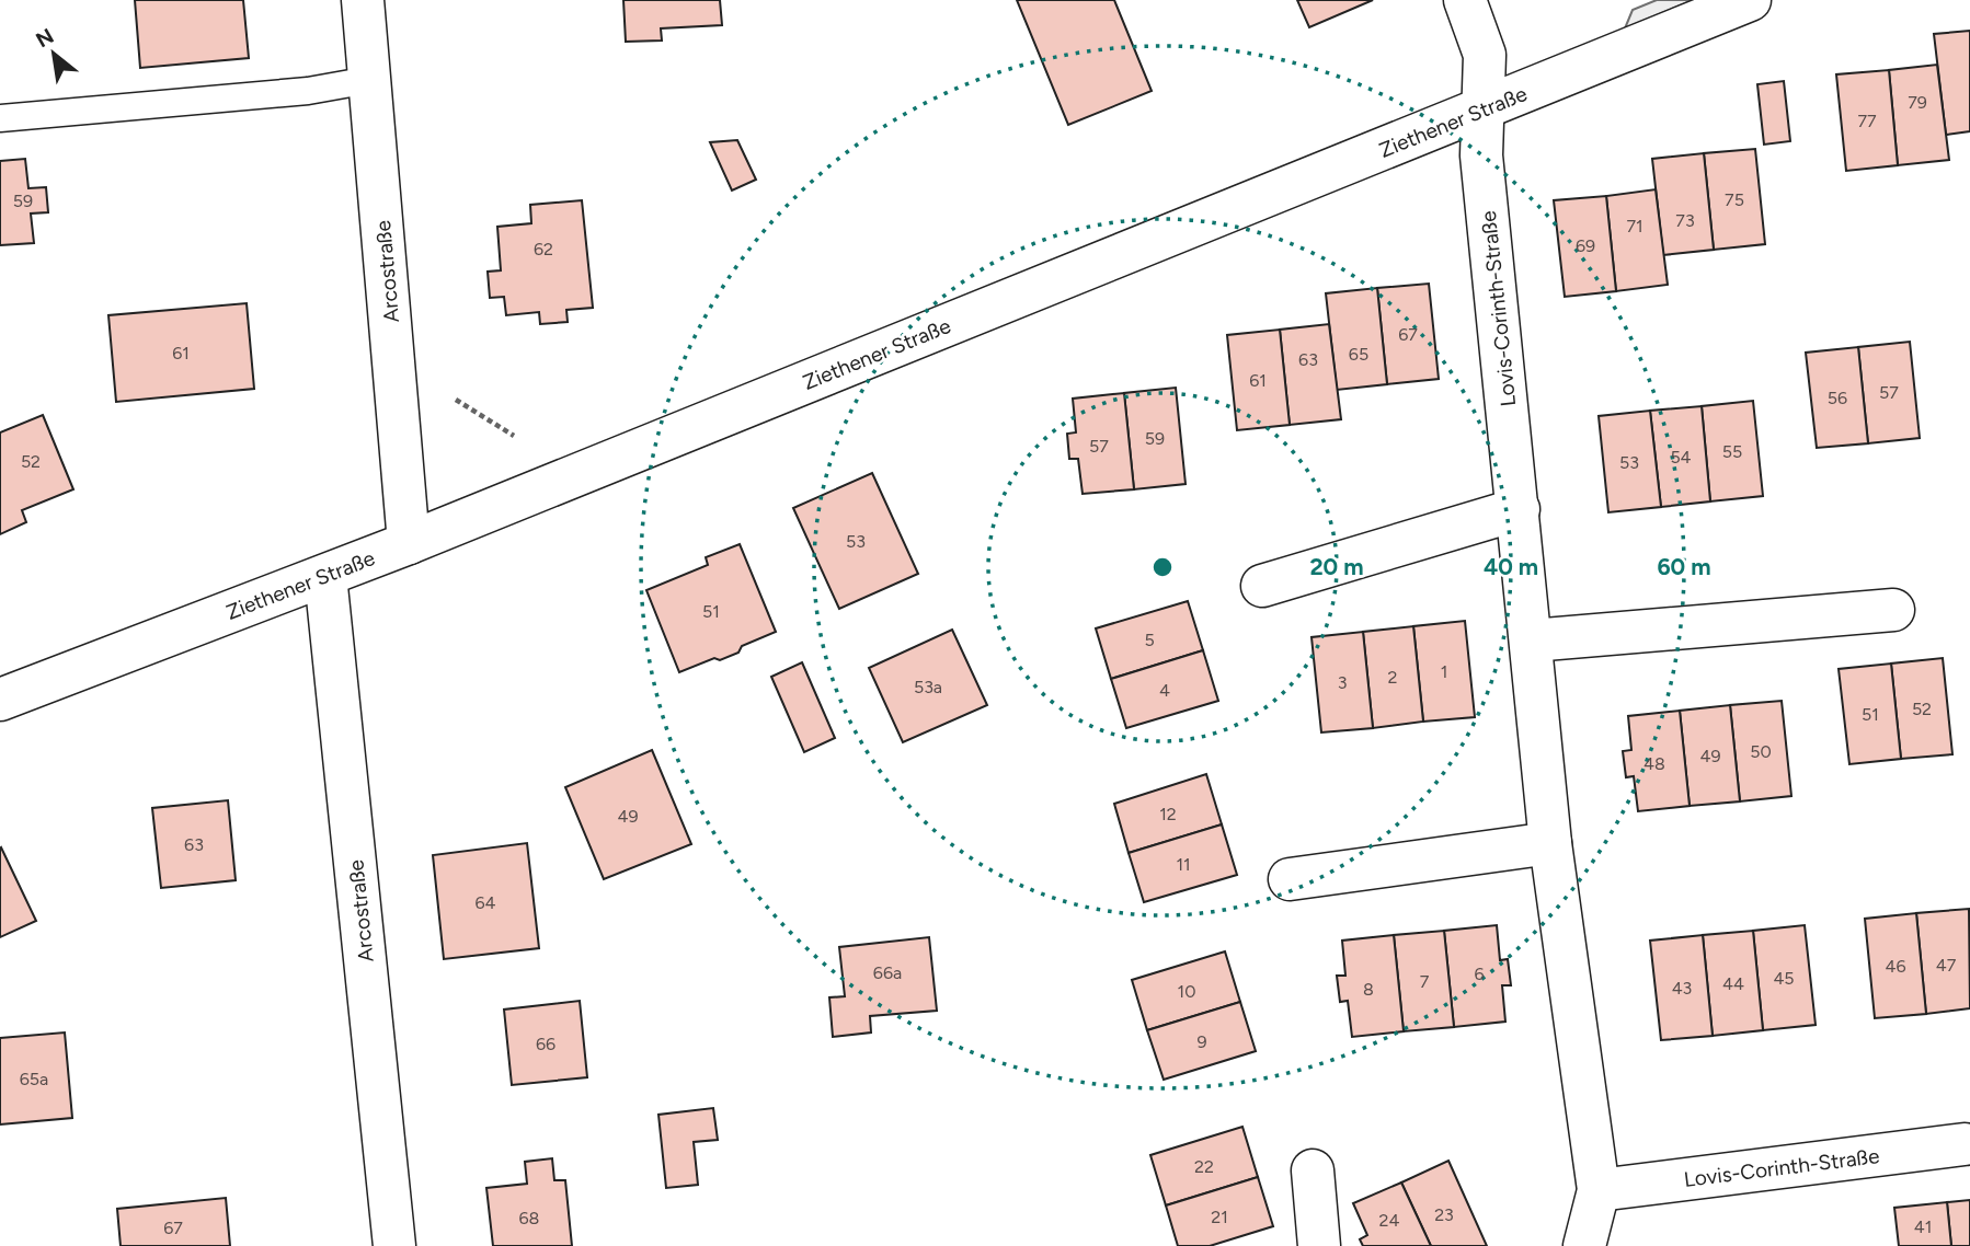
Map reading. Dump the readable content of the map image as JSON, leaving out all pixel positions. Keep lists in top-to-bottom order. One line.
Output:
{"streets":{"street":["Ziethener Straße","Arcostraße","Lovis-Corinth-Straße"]},"crossings":[["Ziethener Straße","Arcostraße"],["Ziethener Straße","Lovis-Corinth-Straße"]],"house_numbers":["79","77","75","59","73","71","69","62","67","61","65","63","61","57","56","59","57","55","54","52","53","53","51","5","1","2","3","53a","4","52","51","50","49","48","12","49","63","11","64","47","46","66a","6","45","7","44","43","8","10","9","66","65a","22","23","21","68","24","41","67"],"north":"top left","rings":["20 m","40 m","60 m"]}
